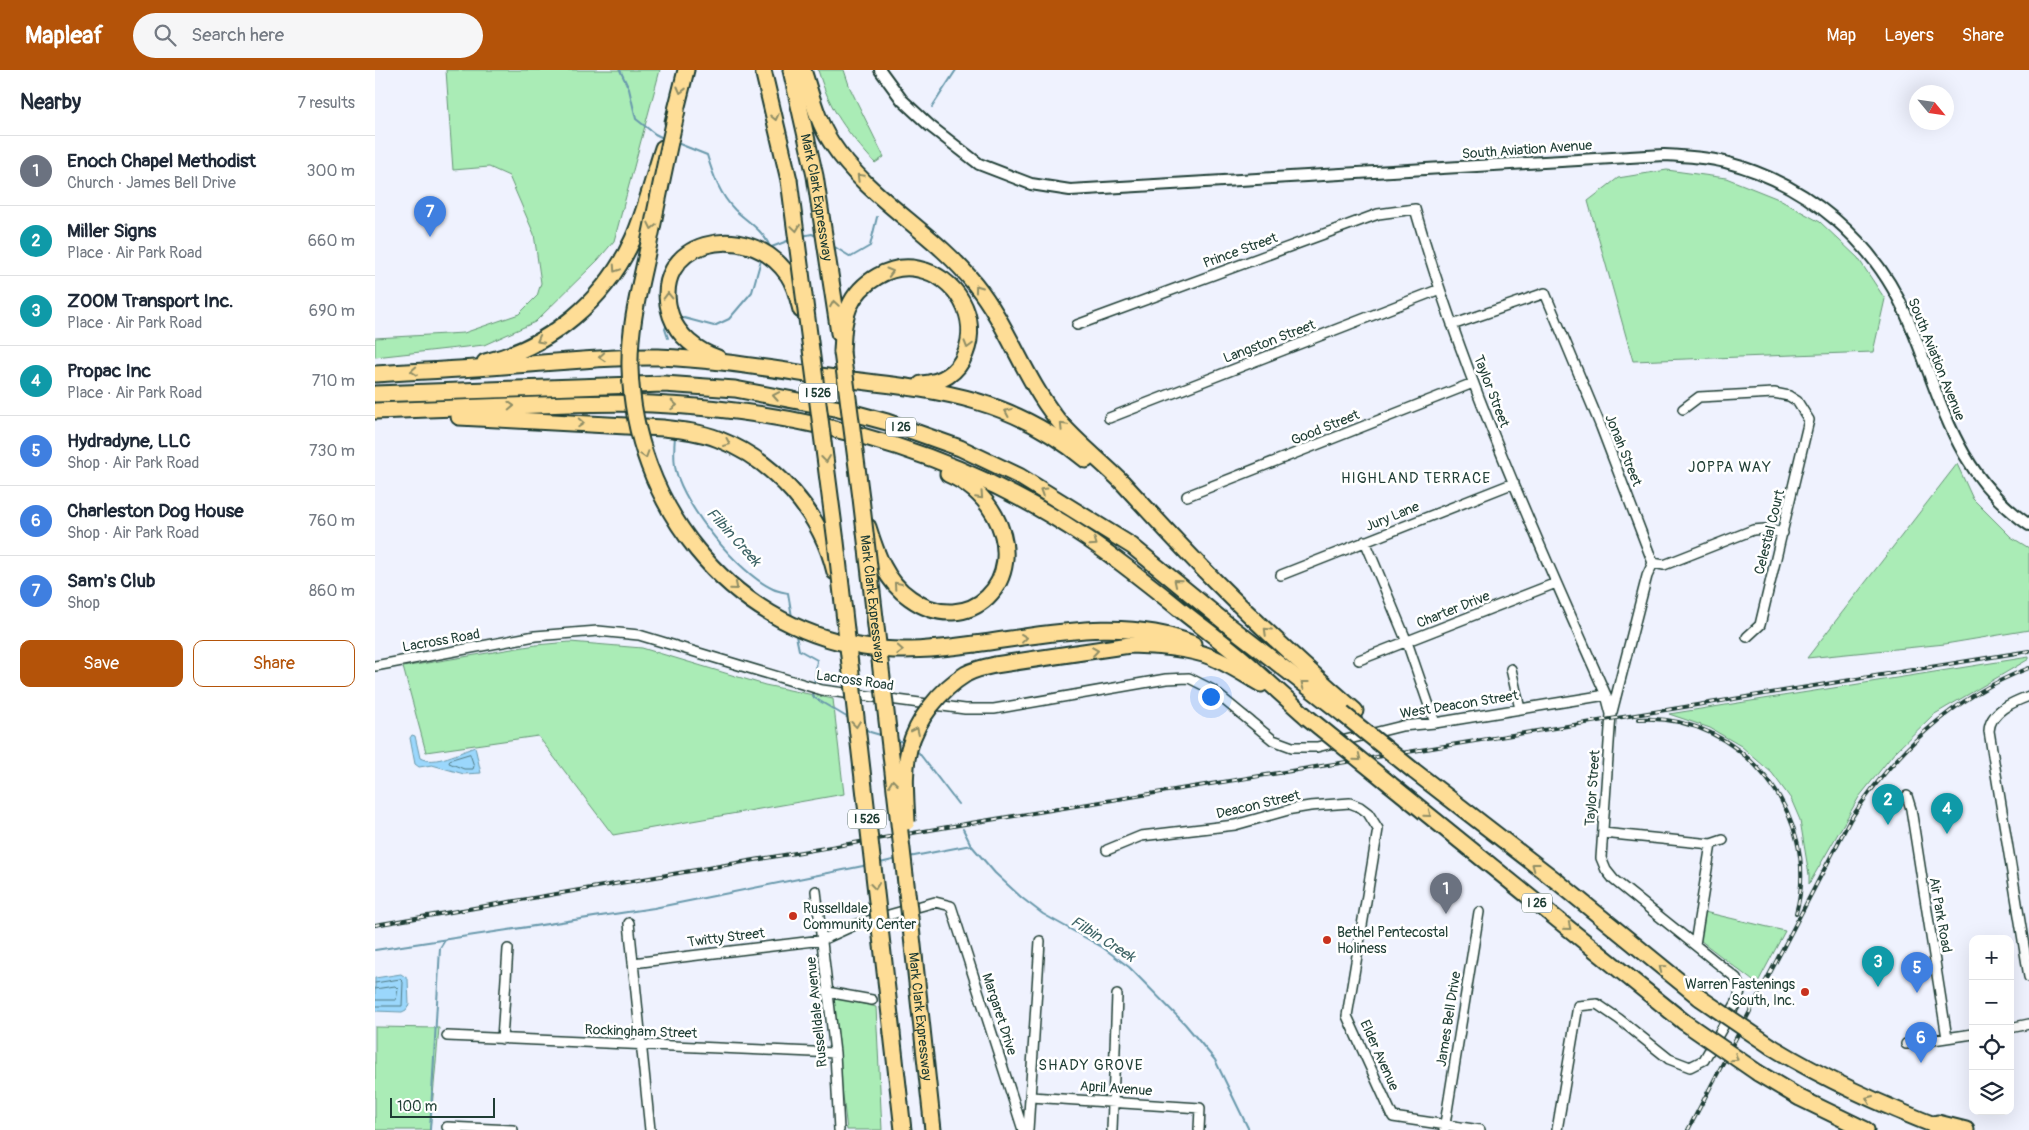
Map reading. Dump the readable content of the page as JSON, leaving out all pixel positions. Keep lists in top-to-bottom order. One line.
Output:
{"streets":{"highway":["Mark Clark Expressway","I 526","I 26"],"street":["South Aviation Avenue","Prince Street","Langston Street","Taylor Street","Good Street","Jonah Street","Jury Lane","Celestial Court","Charter Drive","Lacross Road","West Deacon Street","Deacon Street","Air Park Road","Twitty Street","Russelldale Avenue","Margaret Drive","James Bell Drive","Rockingham Street","Elder Avenue","April Avenue"]},"crossings":[["Prince Street","Taylor Street"],["Langston Street","Taylor Street"],["Taylor Street","Good Street"],["Taylor Street","Jonah Street"],["Taylor Street","Jury Lane"],["Taylor Street","Charter Drive"],["Taylor Street","West Deacon Street"],["Lacross Road","West Deacon Street"],["Deacon Street","Elder Avenue"],["Twitty Street","Russelldale Avenue"],["Twitty Street","Margaret Drive"],["Russelldale Avenue","Rockingham Street"],["James Bell Drive","Elder Avenue"]],"districts":["JOPPA WAY","HIGHLAND TERRACE","SHADY GROVE"],"water":["Filbin Creek"],"places":["Russelldale Community Center","Bethel Pentecostal Holiness","Warren Fastenings South, Inc."],"scale_bar":"100 m","north":"bottom right","page":{"header":"Mapleaf","search":"Search here","nav":["Map","Layers","Share"],"heading":["Nearby","7 results"],"list":[{"mark":"1","name":"Enoch Chapel Methodist","note":"Church · James Bell Drive","value":"300 m"},{"mark":"2","name":"Miller Signs","note":"Place · Air Park Road","value":"660 m"},{"mark":"3","name":"ZOOM Transport Inc.","note":"Place · Air Park Road","value":"690 m"},{"mark":"4","name":"Propac Inc","note":"Place · Air Park Road","value":"710 m"},{"mark":"5","name":"Hydradyne, LLC","note":"Shop · Air Park Road","value":"730 m"},{"mark":"6","name":"Charleston Dog House","note":"Shop · Air Park Road","value":"760 m"},{"mark":"7","name":"Sam's Club","note":"Shop","value":"860 m"}],"pins":["7","2","4","1","3","5","6"],"buttons":["Save","Share"],"map_buttons":["+","−"],"scale":"100 m"}}
